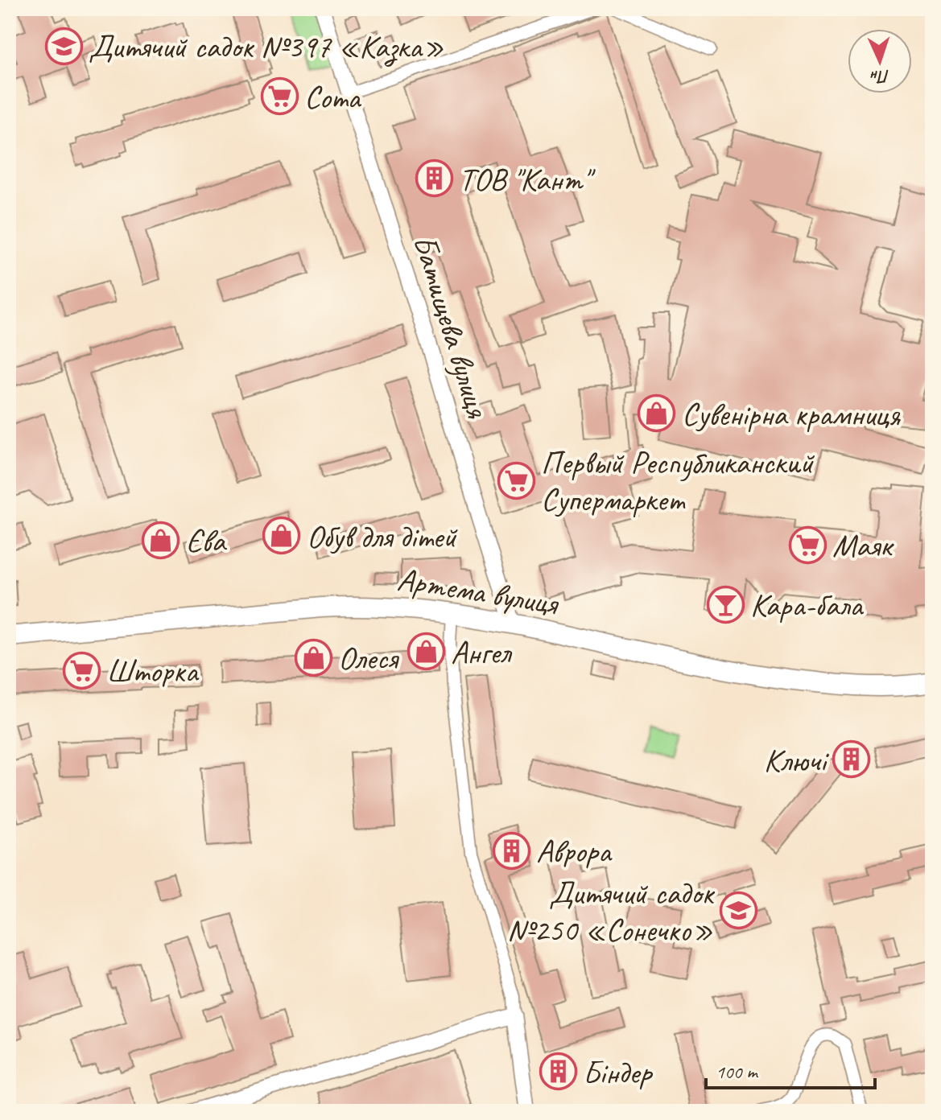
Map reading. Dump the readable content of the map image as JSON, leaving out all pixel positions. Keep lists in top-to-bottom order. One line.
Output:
{"streets":{"main road":["Артема вулиця"],"street":["Батищева вулиця"]},"crossings":[["Батищева вулиця","Артема вулиця"]],"places":{"school or university":["Дитячий садок №397 «Казка»","Дитячий садок №250 «Сонечко»"],"supermarket":["Сота","Первый Республиканский Супермаркет","Маяк","Шторка"],"building":["ТОВ \"Кант\"","Ключі","Аврора","Біндер"],"shop":["Сувенірна крамниця","Обув для дітей","Єва","Ангел","Олеся"],"bar":["Кара-бала"]},"scale_bar":"100 m","north":"bottom"}
